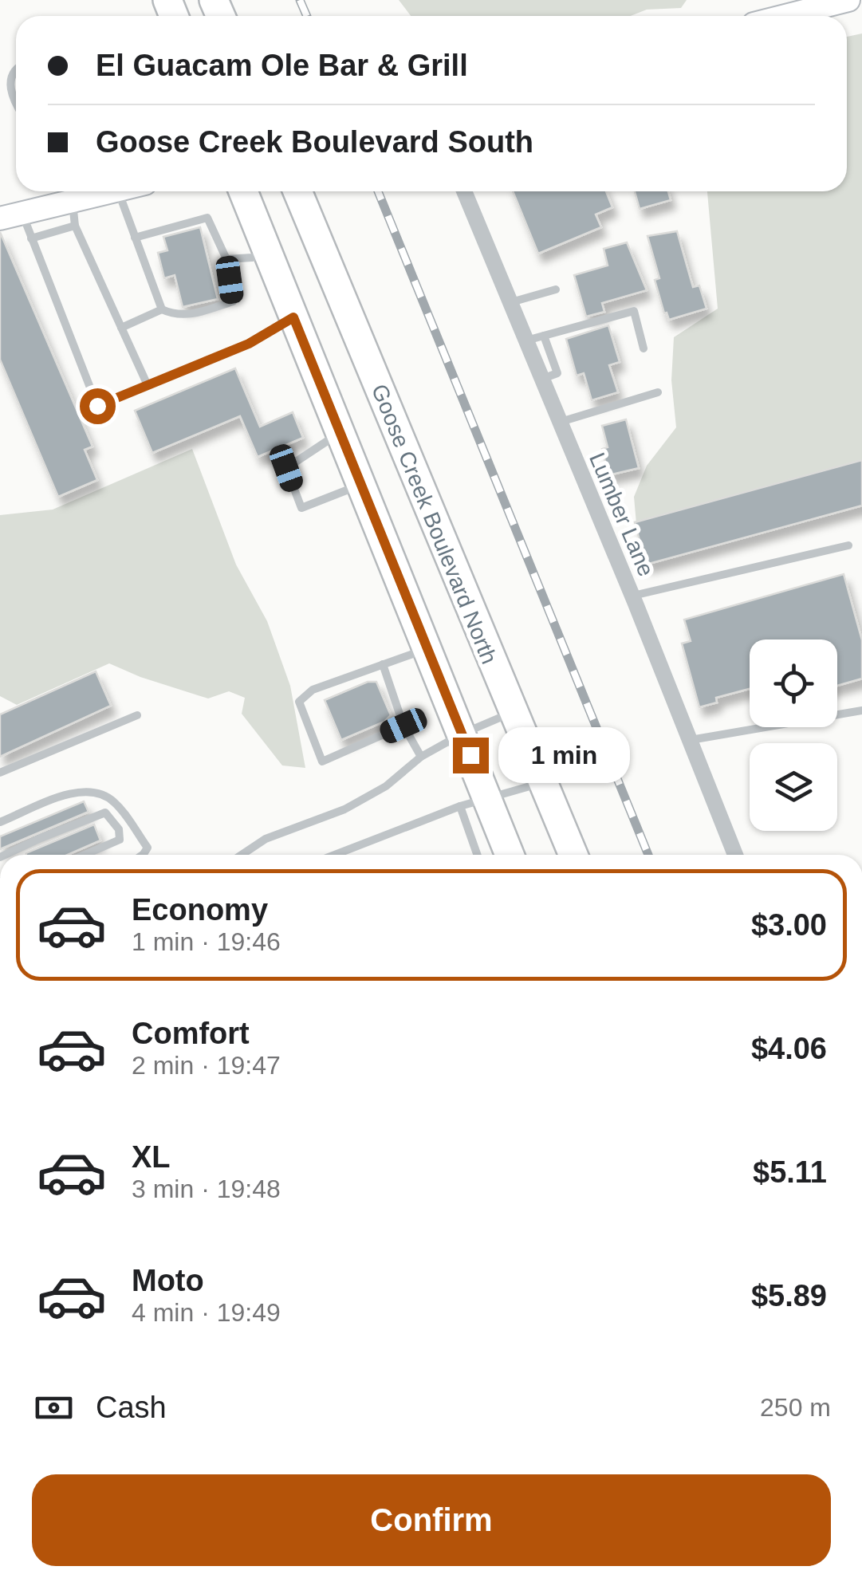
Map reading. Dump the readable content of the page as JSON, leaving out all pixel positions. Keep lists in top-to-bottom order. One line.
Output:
{"streets":{"highway":["Goose Creek Boulevard North"],"street":["Lumber Lane"]},"page":{"banner":["El Guacam Ole Bar & Grill","Goose Creek Boulevard South"],"bubble":"1 min","list":[{"name":"Economy","note":"1 min · 19:46","value":"$3.00"},{"name":"Comfort","note":"2 min · 19:47","value":"$4.06"},{"name":"XL","note":"3 min · 19:48","value":"$5.11"},{"name":"Moto","note":"4 min · 19:49","value":"$5.89"}],"pay":["Cash","250 m"],"buttons":"Confirm"}}
